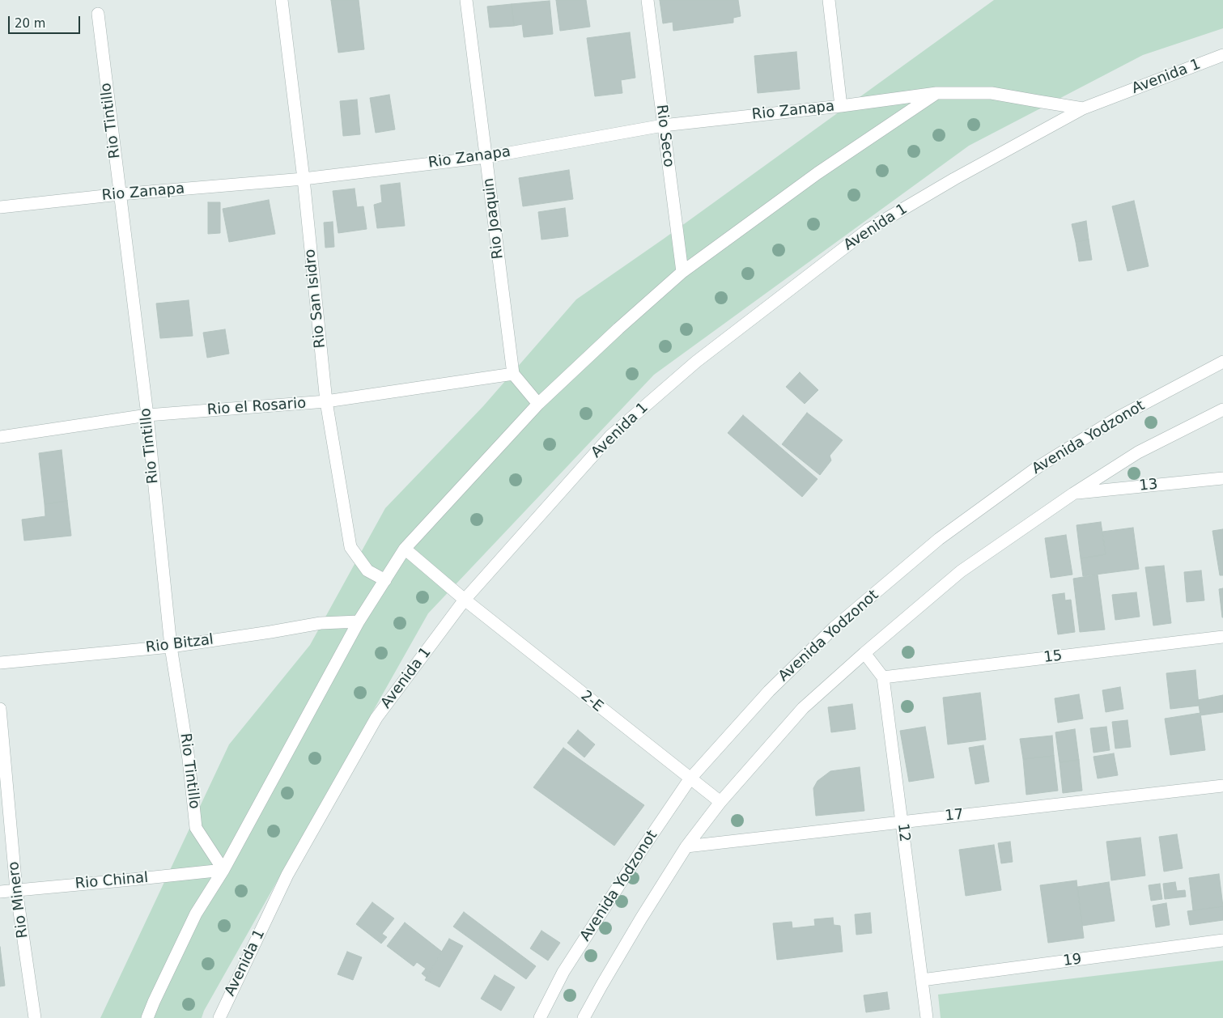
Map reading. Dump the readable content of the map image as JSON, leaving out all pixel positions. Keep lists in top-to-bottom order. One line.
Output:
{"streets":{"street":["Avenida 1","Rio Zanapa","Rio Tintillo","Rio Seco","Rio Joaquin","Rio San Isidro","Rio el Rosario","Avenida Yodzonot","13","Rio Bitzal","15","2-E","17","12","Rio Chinal","Rio Minero","19"]},"crossings":[["Avenida 1","Rio Zanapa"],["Avenida 1","2-E"],["Rio Zanapa","Rio Tintillo"],["Rio Zanapa","Rio Seco"],["Rio Zanapa","Rio Joaquin"],["Rio Zanapa","Rio San Isidro"],["Rio Tintillo","Rio el Rosario"],["Rio Tintillo","Rio Bitzal"],["Rio Tintillo","Rio Chinal"],["Rio Joaquin","Rio el Rosario"],["Rio San Isidro","Rio el Rosario"],["Avenida Yodzonot","2-E"],["15","12"],["17","12"],["12","19"],["Rio Chinal","Rio Minero"]],"scale_bar":"20 m"}
